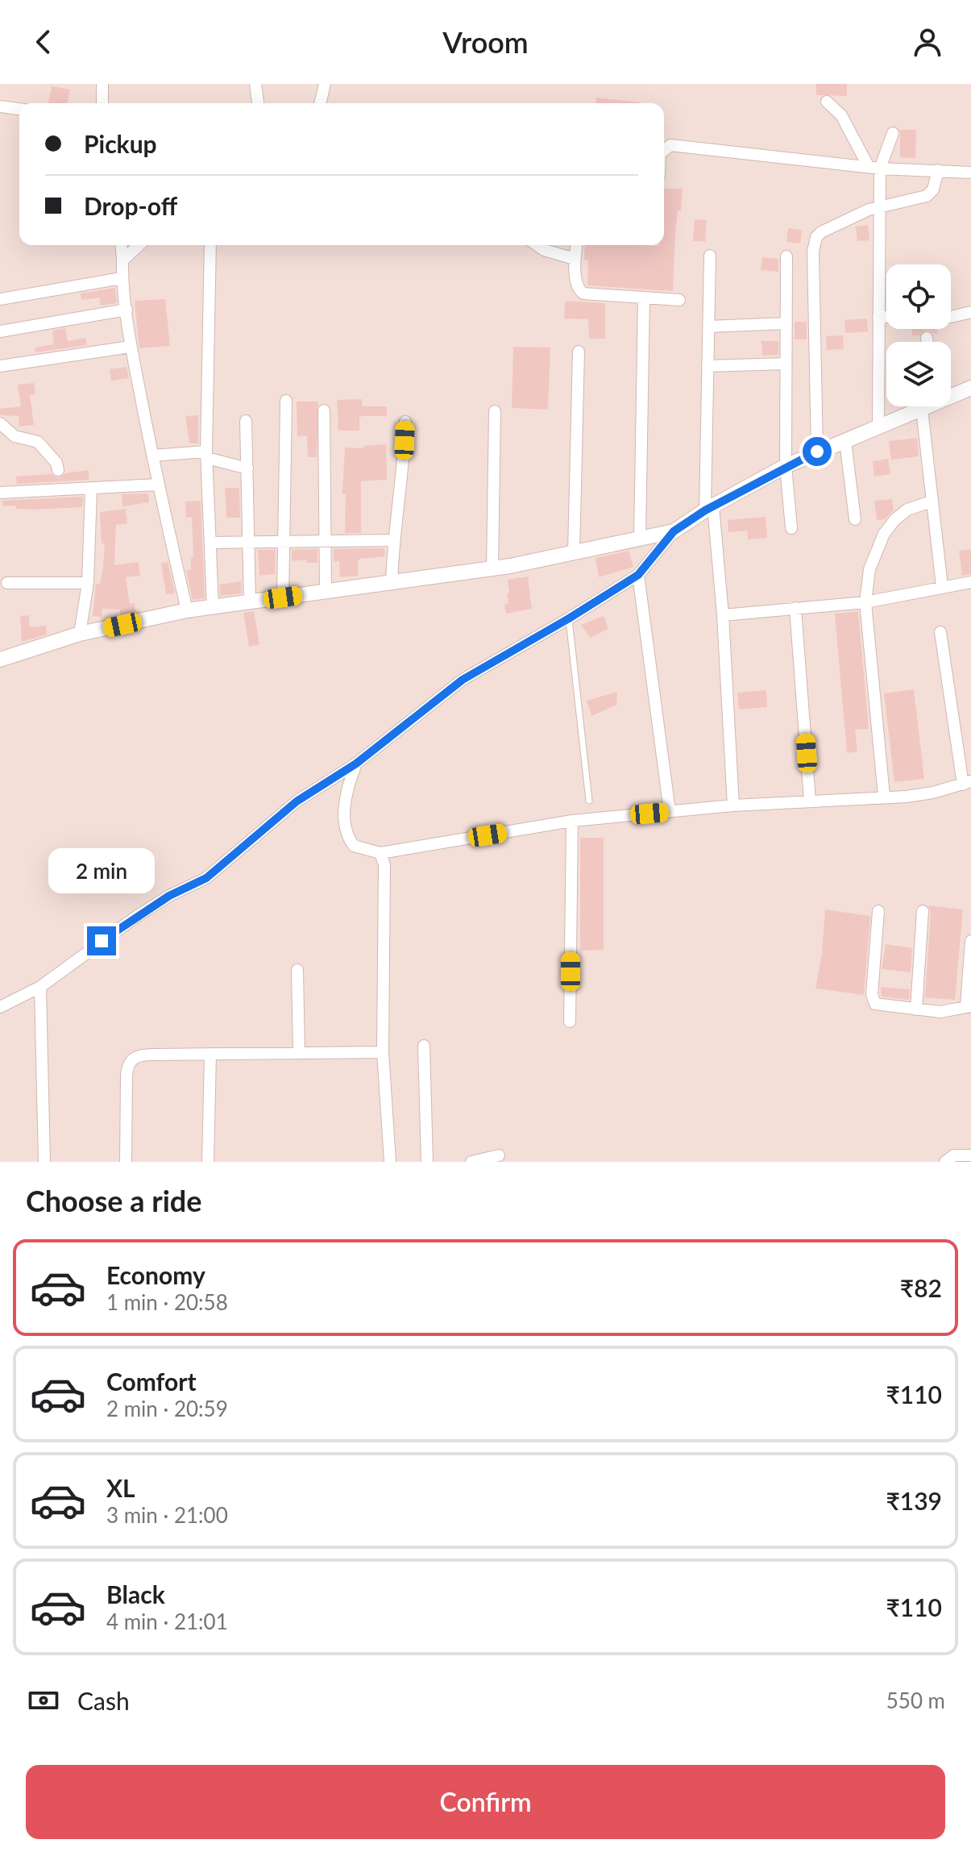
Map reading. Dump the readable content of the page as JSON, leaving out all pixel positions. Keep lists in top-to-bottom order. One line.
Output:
{"page":{"header":"Vroom","banner":["Pickup","Drop-off"],"bubble":"2 min","heading":"Choose a ride","list":[{"name":"Economy","note":"1 min · 20:58","value":"₹82"},{"name":"Comfort","note":"2 min · 20:59","value":"₹110"},{"name":"XL","note":"3 min · 21:00","value":"₹139"},{"name":"Black","note":"4 min · 21:01","value":"₹110"}],"pay":["Cash","550 m"],"buttons":"Confirm"}}
